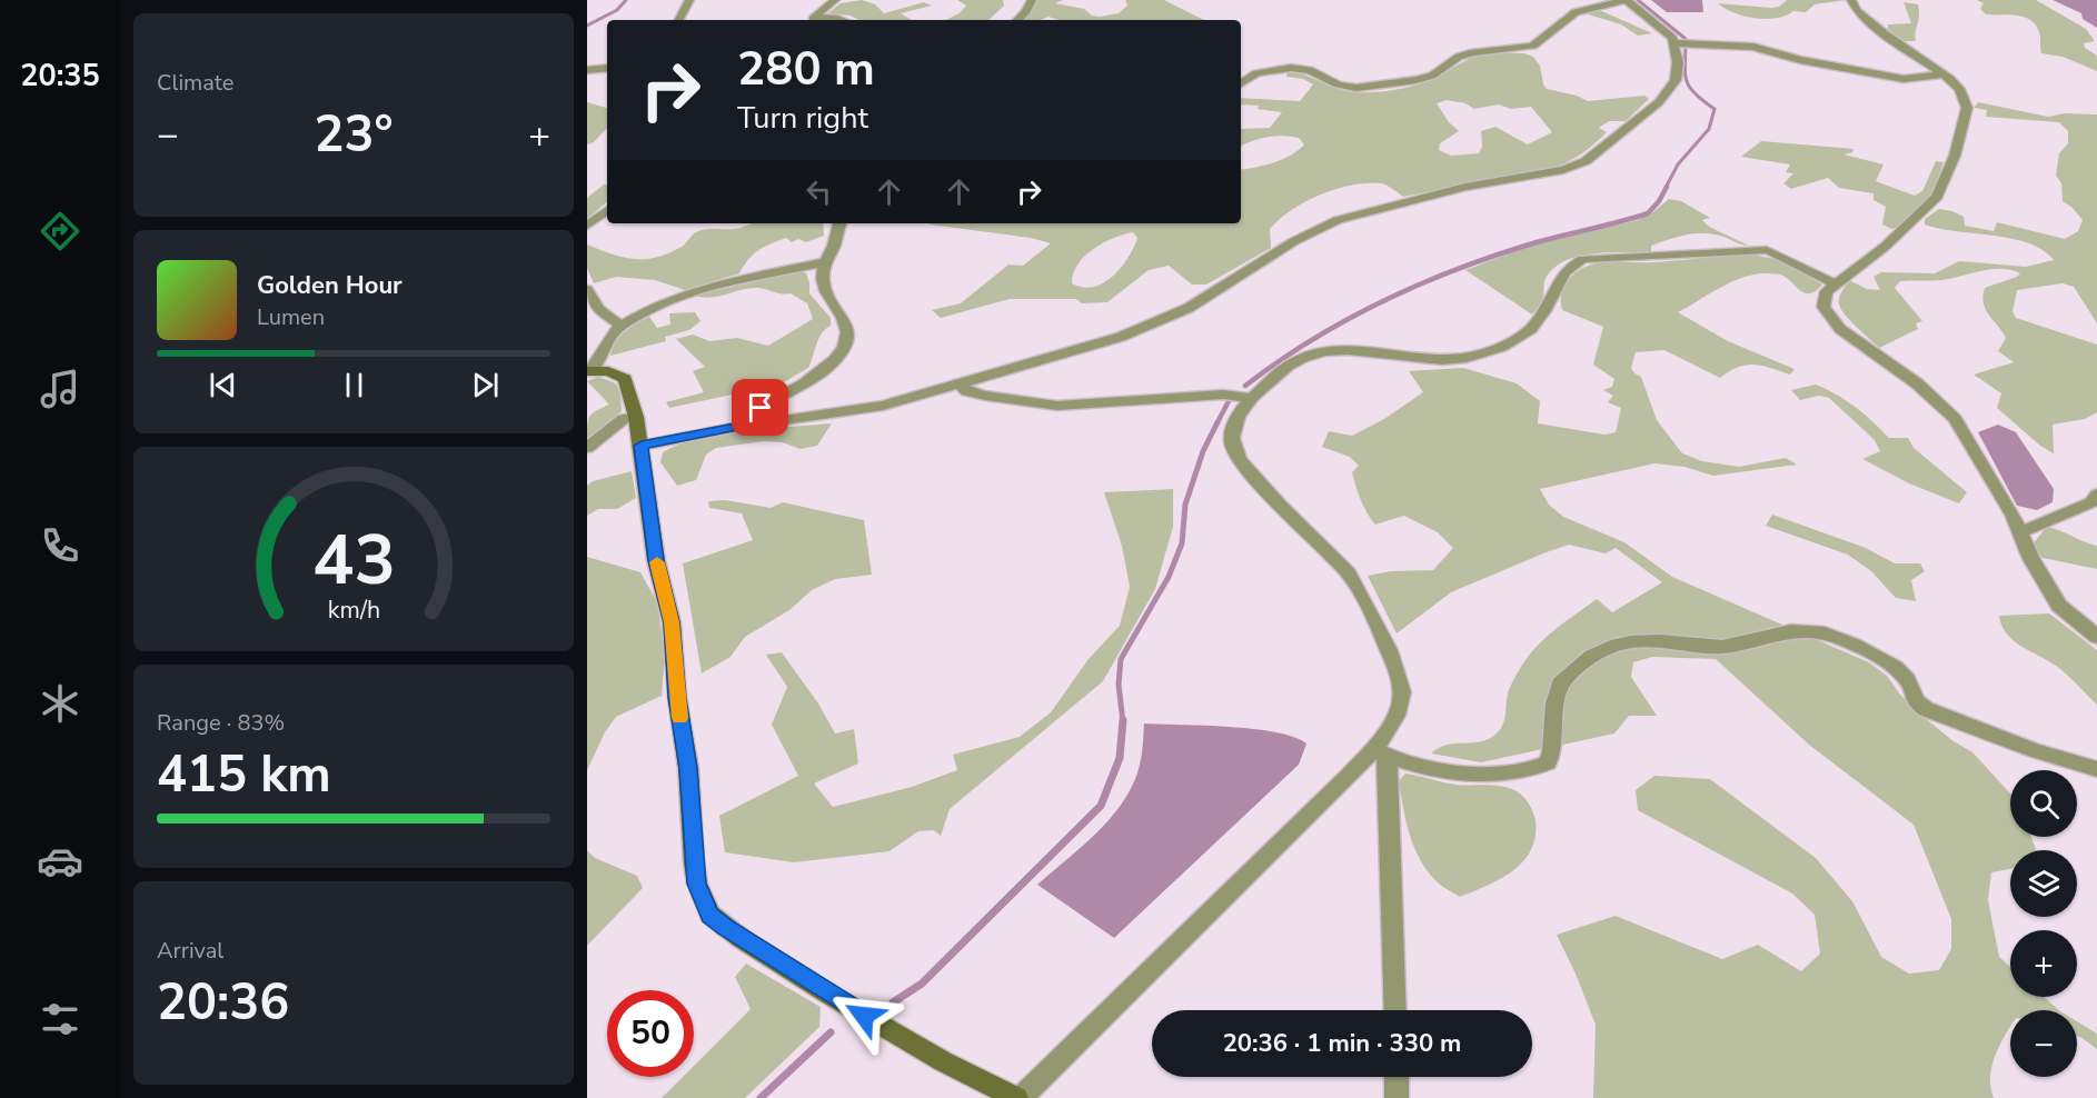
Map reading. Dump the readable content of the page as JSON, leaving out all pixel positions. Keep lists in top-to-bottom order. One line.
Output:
{"page":{"tabs":"20:35","tile":["Climate",["Range · 83%","415 km"],["Arrival","20:36"]],"turn":["280 m","Turn right"],"heat":["−","23°","+"],"song":["Golden Hour","Lumen"],"map_buttons":["+","−"],"limit":"50","trip":"20:36 · 1 min · 330 m","gauge":["43","km/h"]}}
